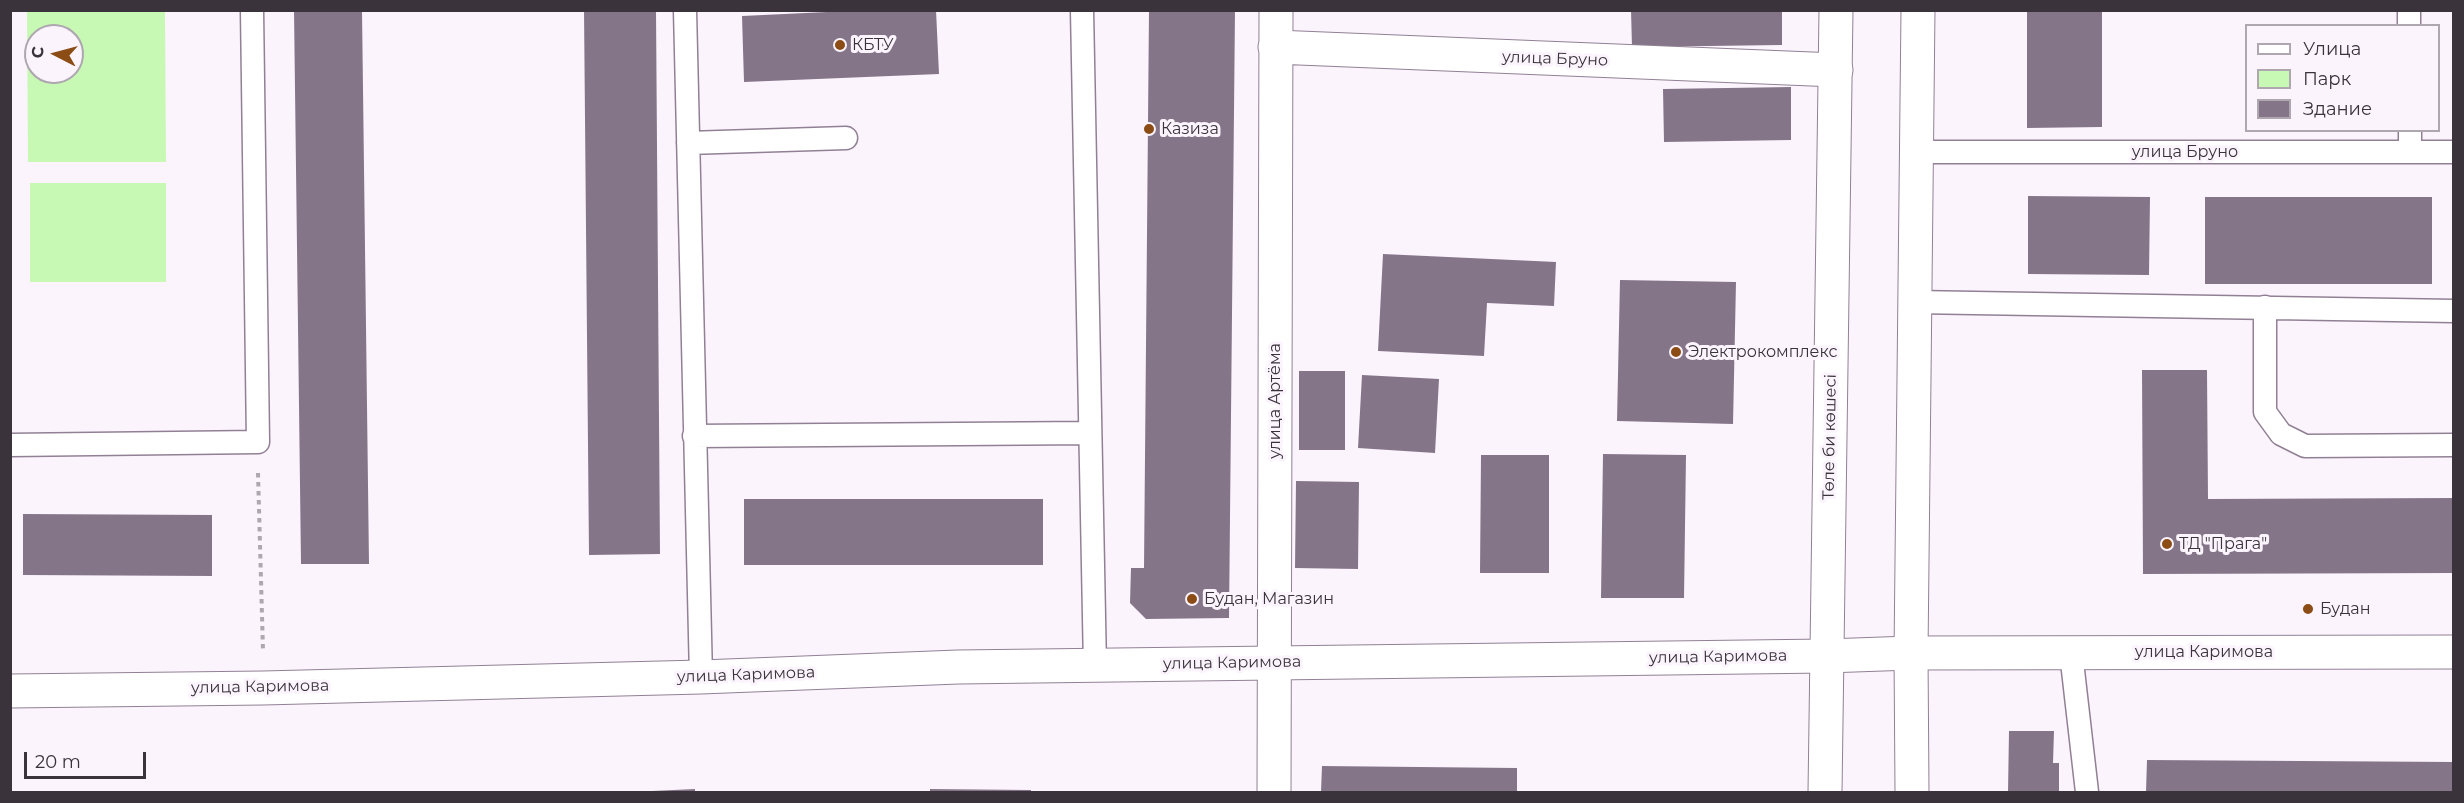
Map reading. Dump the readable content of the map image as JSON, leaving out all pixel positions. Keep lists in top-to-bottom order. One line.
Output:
{"streets":{"street":["улица Бруно","улица Артёма","Төле би көшесі","улица Каримова"]},"crossings":[["улица Бруно","улица Артёма"],["улица Бруно","Төле би көшесі"],["улица Артёма","улица Каримова"],["Төле би көшесі","улица Каримова"]],"places":["КБТУ","Казиза","Электрокомплекс","ТД \"Прага\"","Будан, Магазин","Будан"],"legend":["Улица","Парк","Здание"],"scale_bar":"20 m","north":"left"}
